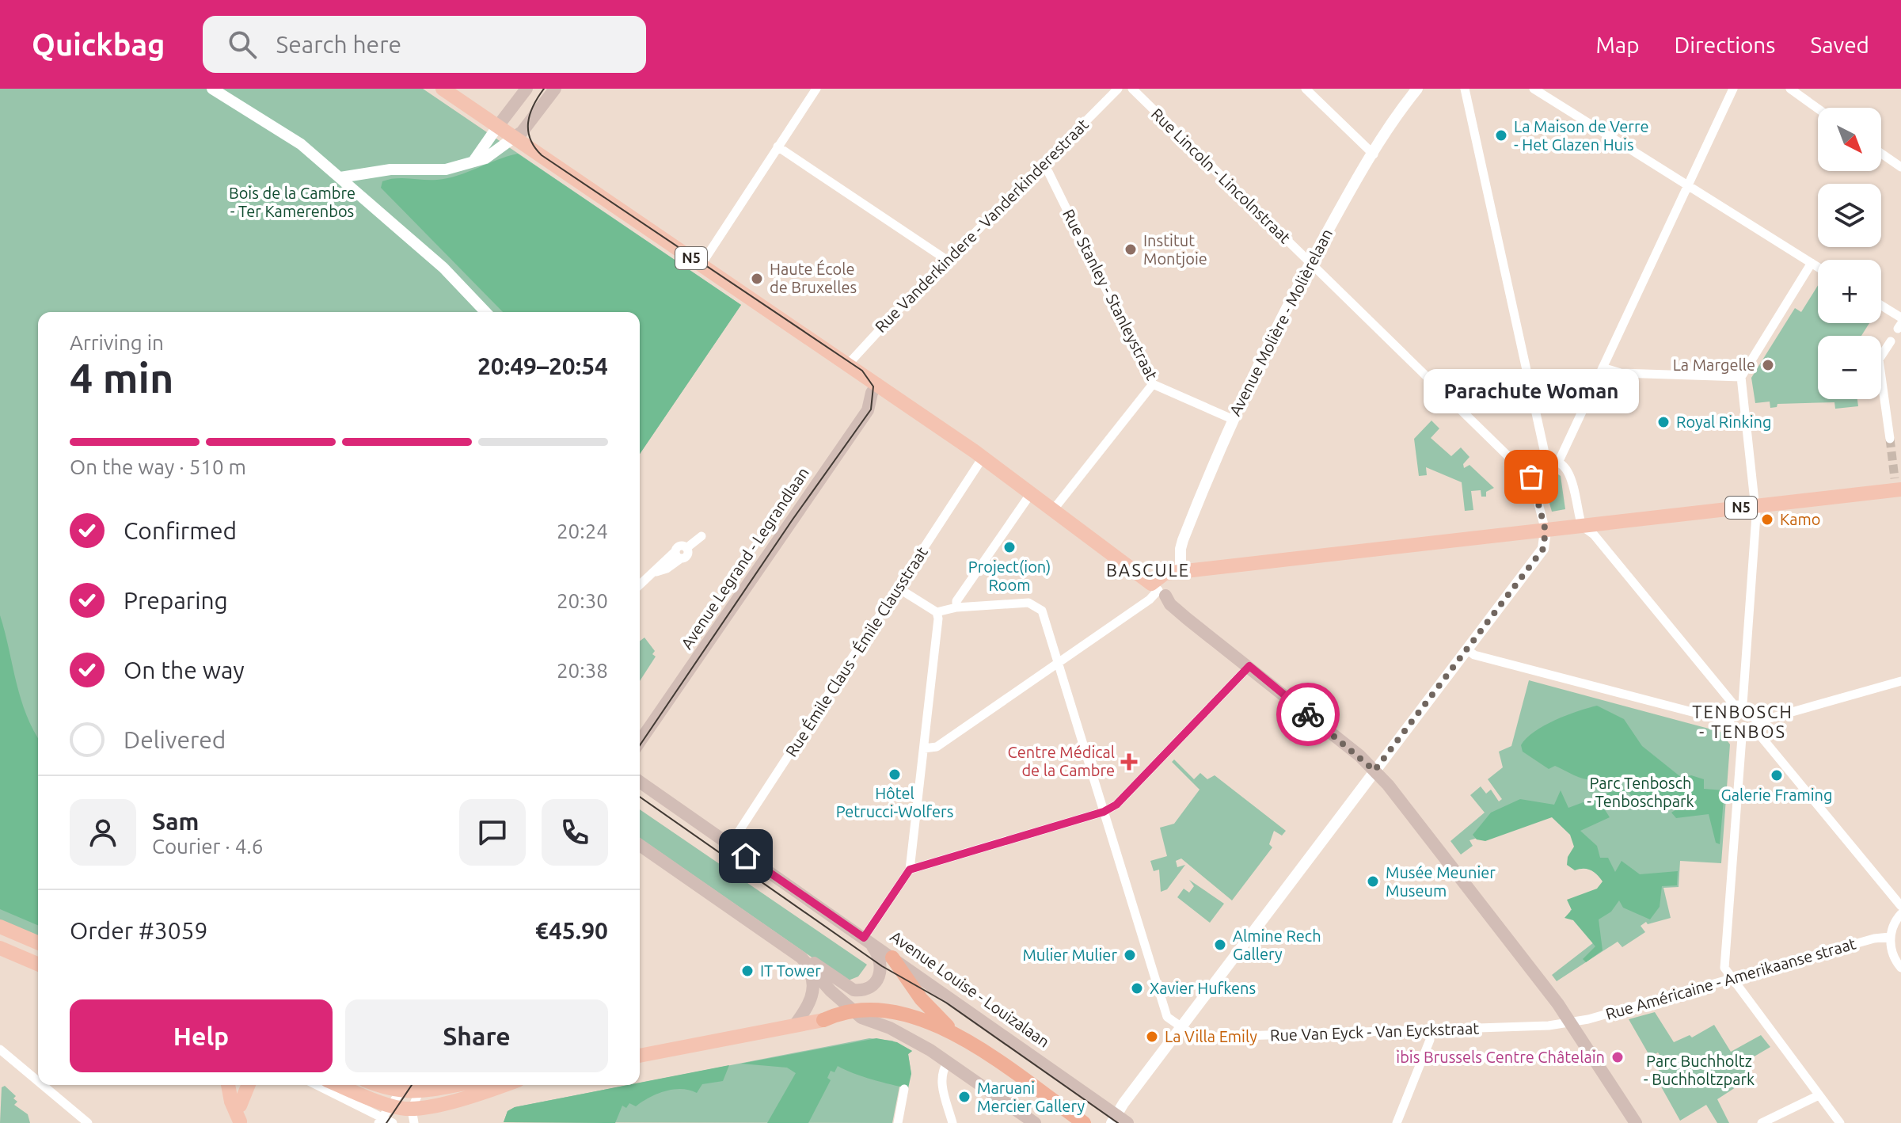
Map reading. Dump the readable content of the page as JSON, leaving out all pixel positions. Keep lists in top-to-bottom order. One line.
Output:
{"streets":{"main road":["N5","Avenue Legrand - Legrandlaan","Avenue Louise - Louizalaan"],"street":["Rue Lincoln - Lincolnstraat","Rue Vanderkindere - Vanderkinderestraat","Rue Stanley - Stanleystraat","Avenue Molière - Molièrelaan","Rue Émile Claus - Émile Clausstraat","Rue Américaine - Amerikaanse straat","Rue Van Eyck - Van Eyckstraat"]},"crossings":[["Rue Lincoln - Lincolnstraat","Avenue Molière - Molièrelaan"],["Rue Vanderkindere - Vanderkinderestraat","N5"],["Rue Vanderkindere - Vanderkinderestraat","Rue Stanley - Stanleystraat"],["N5","Avenue Molière - Molièrelaan"],["N5","Avenue Legrand - Legrandlaan"],["N5","Rue Émile Claus - Émile Clausstraat"],["Rue Stanley - Stanleystraat","Avenue Molière - Molièrelaan"],["Rue Émile Claus - Émile Clausstraat","Avenue Louise - Louizalaan"],["Rue Américaine - Amerikaanse straat","Rue Van Eyck - Van Eyckstraat"]],"districts":["BASCULE","TENBOSCH - TENBOS"],"parks":["Bois de la Cambre - Ter Kamerenbos","Parc Tenbosch - Tenboschpark","Parc Buchholtz - Buchholtzpark"],"places":{"other":["La Maison de Verre - Het Glazen Huis","Institut Montjoie","Haute École de Bruxelles","La Margelle","Royal Rinking","Parachute Woman","Kamo","Project(ion) Room","Hôtel Petrucci-Wolfers","Galerie Framing","Musée Meunier Museum","Almine Rech Gallery","Mulier Mulier","IT Tower","Xavier Hufkens","La Villa Emily","ibis Brussels Centre Châtelain","Maruani Mercier Gallery"],"health":["Centre Médical de la Cambre"]},"north":"bottom right","page":{"header":"Quickbag","search":"Search here","nav":["Map","Directions","Saved"],"map_buttons":["+","−"],"heading":["4 min","Arriving in","20:49–20:54"],"panel":["Sam","Courier · 4.6","Order #3059","€45.90"],"bubble":"Parachute Woman","bar":"On the way · 510 m","list":[["Confirmed","20:24"],["Preparing","20:30"],["On the way","20:38"],"Delivered"],"buttons":["Help","Share"]}}
